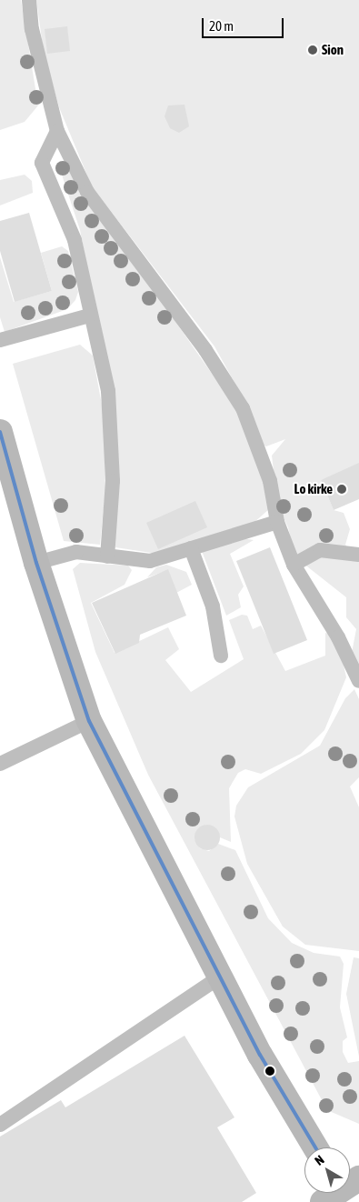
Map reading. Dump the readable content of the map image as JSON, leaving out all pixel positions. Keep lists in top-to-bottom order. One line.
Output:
{"places":["Sion","Lo kirke"],"scale_bar":"20 m","north":"top left"}
